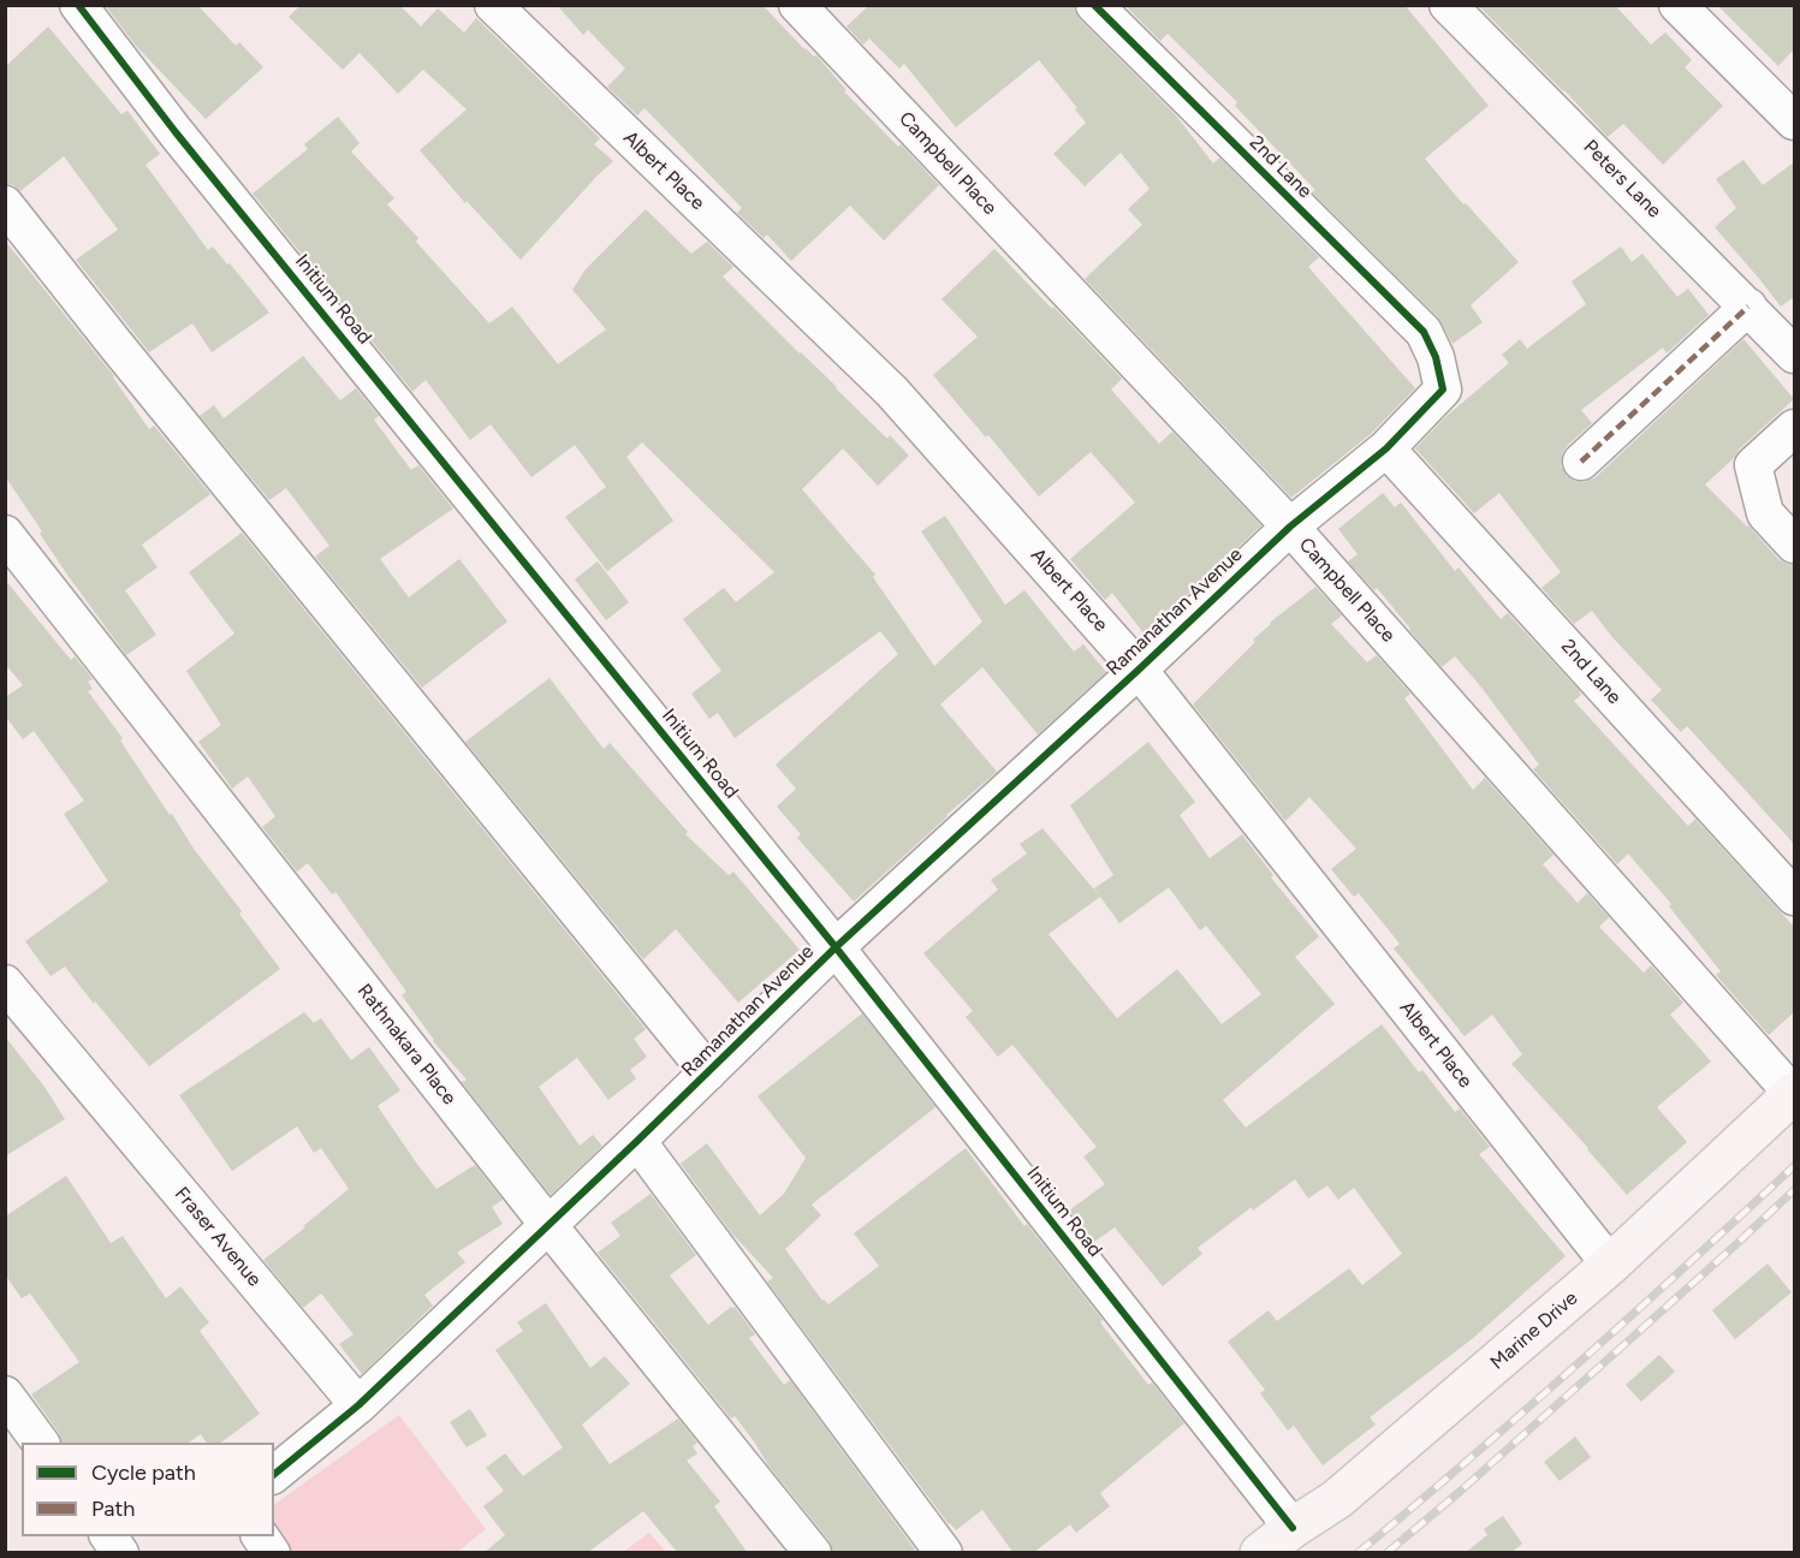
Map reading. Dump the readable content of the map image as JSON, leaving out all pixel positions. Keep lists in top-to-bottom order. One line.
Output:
{"streets":{"main road":["Marine Drive"],"street":["Campbell Place","2nd Lane","Albert Place","Peters Lane","Initium Road","Ramanathan Avenue","Rathnakara Place","Fraser Avenue"]},"crossings":[["Campbell Place","Ramanathan Avenue"],["Campbell Place","Marine Drive"],["2nd Lane","Ramanathan Avenue"],["Albert Place","Ramanathan Avenue"],["Albert Place","Marine Drive"],["Initium Road","Ramanathan Avenue"],["Initium Road","Marine Drive"],["Ramanathan Avenue","Rathnakara Place"],["Ramanathan Avenue","Fraser Avenue"]],"legend":["Cycle path","Path"]}
